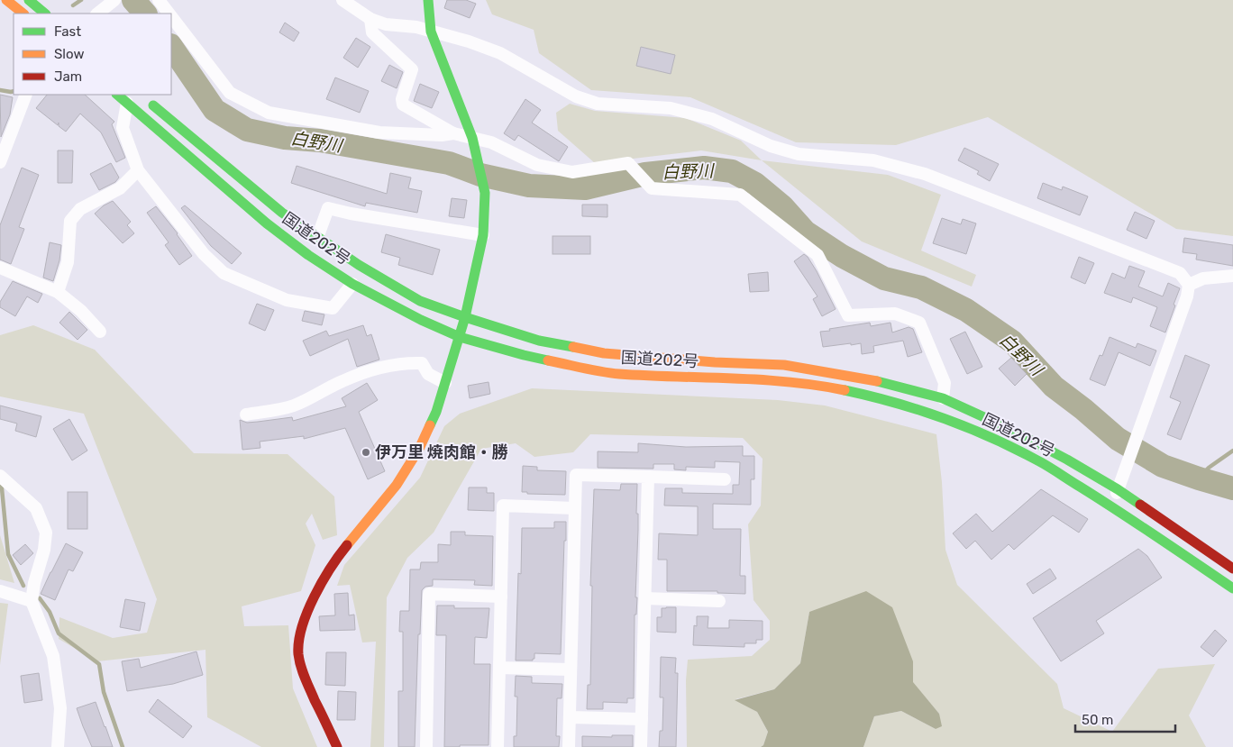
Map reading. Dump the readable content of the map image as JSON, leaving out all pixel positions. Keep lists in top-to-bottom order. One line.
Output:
{"streets":{"main road":["国道202号"]},"water":["白野川"],"places":["伊万里 焼肉館・勝"],"legend":["Fast","Slow","Jam"],"scale_bar":"50 m"}
